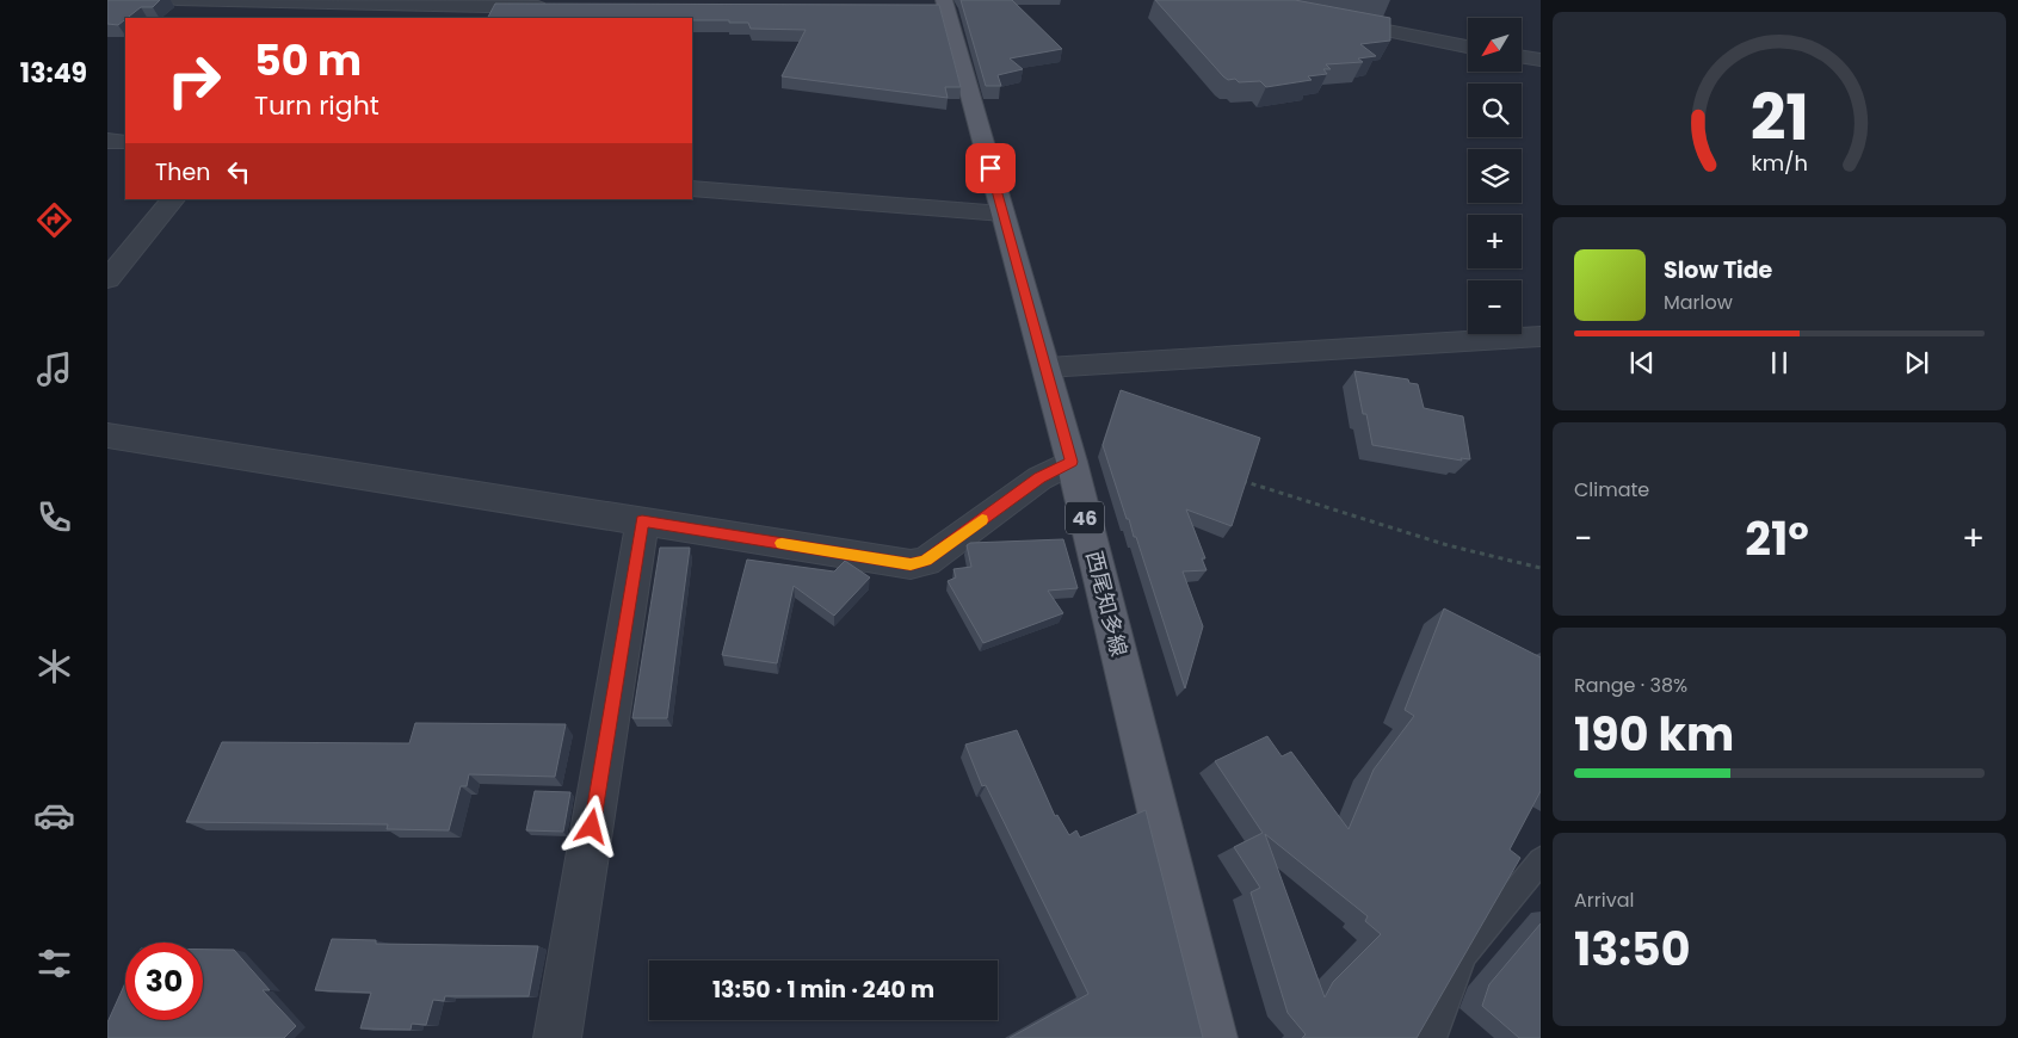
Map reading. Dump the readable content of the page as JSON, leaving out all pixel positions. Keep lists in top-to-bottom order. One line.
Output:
{"streets":{"main road":["46","西尾知多線"]},"north":"bottom left","page":{"tabs":"13:49","map_buttons":["+","−"],"turn":["50 m","Turn right"],"then":"Then","song":["Slow Tide","Marlow"],"tile":["Climate",["Range · 38%","190 km"],["Arrival","13:50"]],"heat":["−","21°","+"],"limit":"30","trip":"13:50 · 1 min · 240 m","gauge":["21","km/h"]}}
